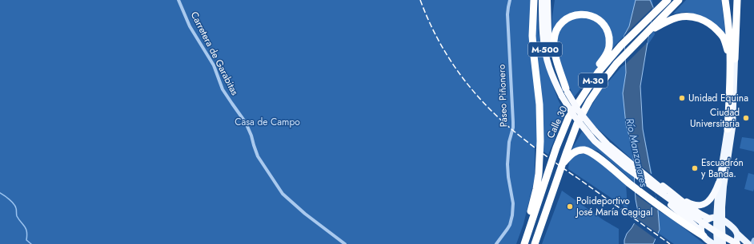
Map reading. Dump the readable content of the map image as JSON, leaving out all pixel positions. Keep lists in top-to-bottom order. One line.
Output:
{"streets":{"highway":["M-500","M-30","Calle 30"],"street":["Carretera de Garabitas","Paseo Piñonero"]},"crossings":[["M-30","Calle 30"]],"water":["Río Manzanares"],"parks":["Casa de Campo"],"places":["Unidad Equina","Ciudad Universitaria","Escuadrón y Banda.","Polideportivo José María Cagigal"]}
